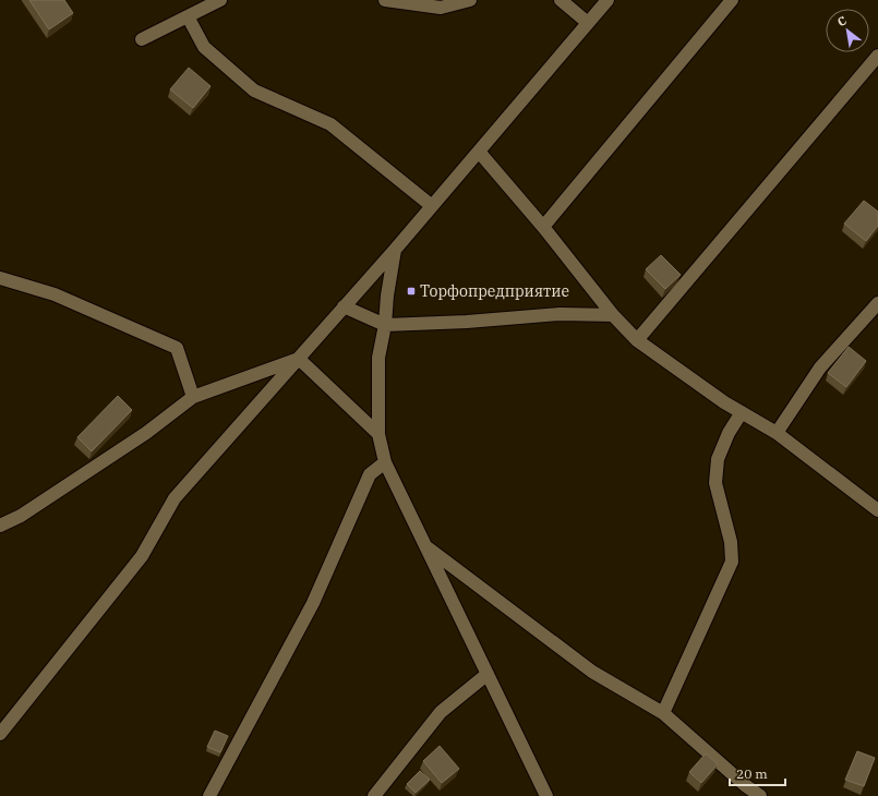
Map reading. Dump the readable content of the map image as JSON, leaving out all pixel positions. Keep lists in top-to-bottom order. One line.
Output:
{"places":{"transit":["Торфопредприятие"]},"scale_bar":"20 m","north":"top left"}
